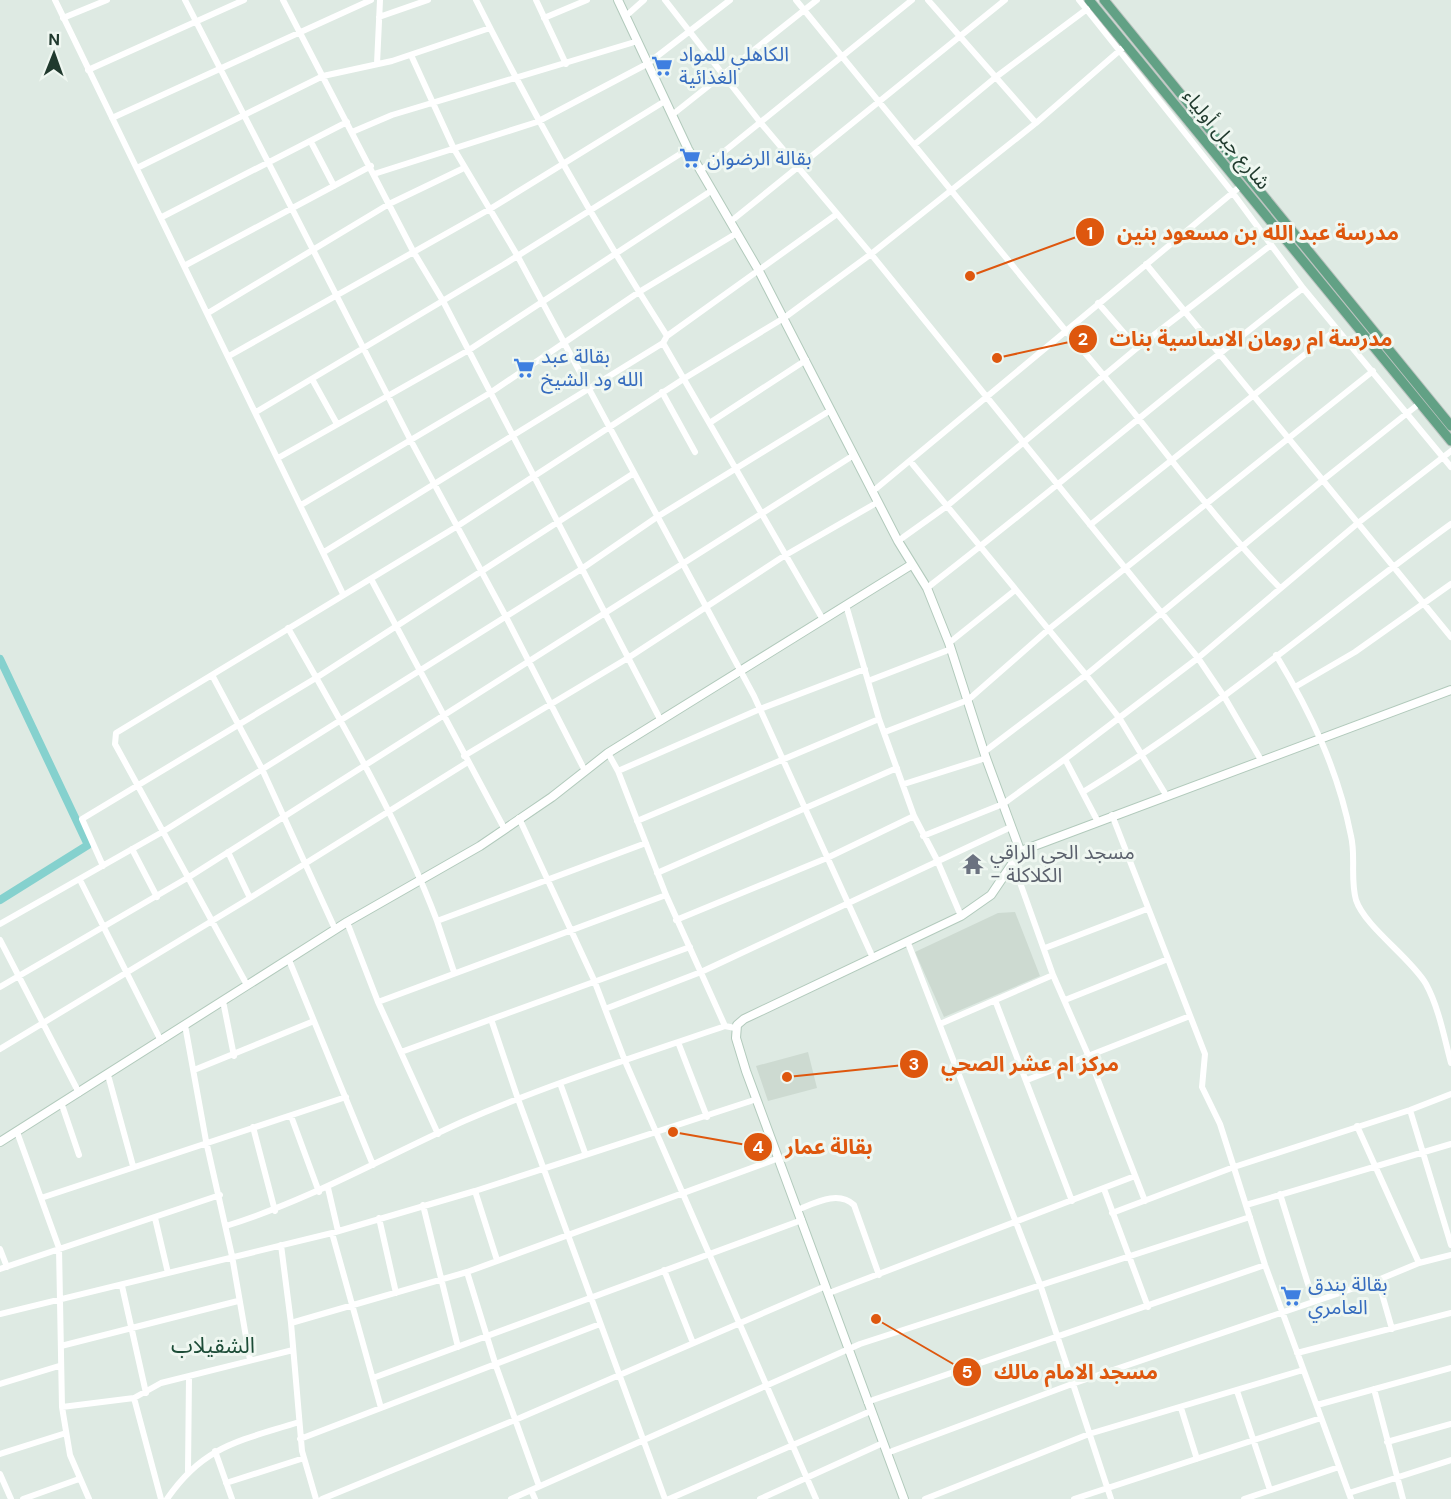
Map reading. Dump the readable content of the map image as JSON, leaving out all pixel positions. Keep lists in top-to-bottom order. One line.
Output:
{"streets":{"main road":["شارع جبل أولياء"]},"districts":["الشقيلاب"],"places":{"supermarket":["الكاهلي للمواد الغذائية","بقالة الرضوان","بقالة عبد الله ود الشيخ","بقالة بندق العامري"],"other":["مدرسة عبد الله بن مسعود بنين","مدرسة ام رومان الاساسية بنات","مركز ام عشر الصحي","بقالة عمار","مسجد الامام مالك"],"temple":["مسجد الحي الراقي - الكلاكلة"]},"north":"top"}
